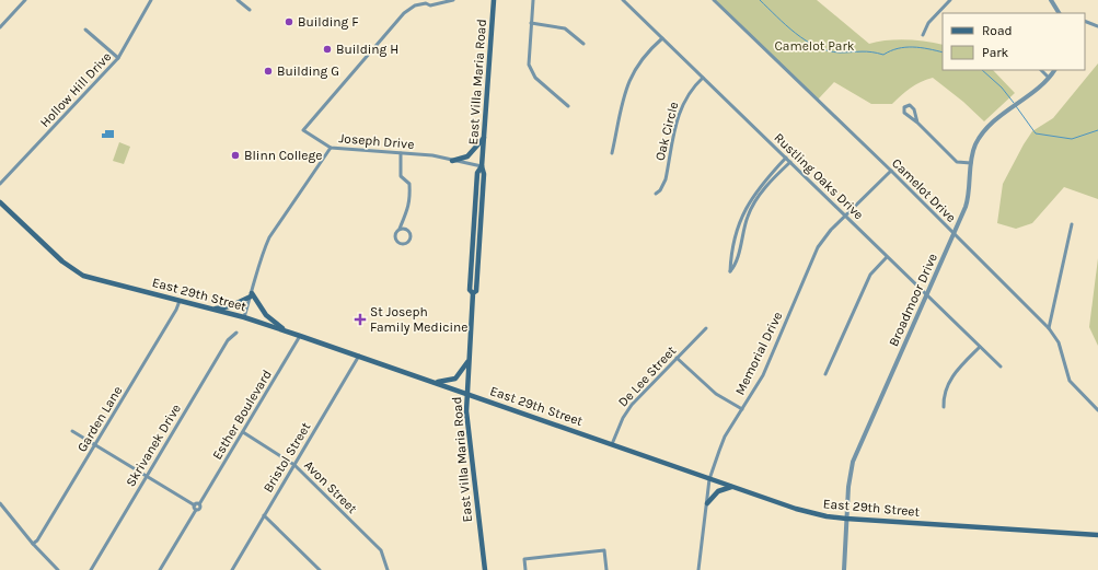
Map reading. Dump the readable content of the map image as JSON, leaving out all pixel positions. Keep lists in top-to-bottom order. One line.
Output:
{"streets":{"main road":["East Villa Maria Road","East 29th Street"],"street":["Hollow Hill Drive","Oak Circle","Joseph Drive","Rustling Oaks Drive","Camelot Drive","Broadmoor Drive","Memorial Drive","De Lee Street","Esther Boulevard","Garden Lane","Skrivanek Drive","Bristol Street","Avon Street"]},"crossings":[["East Villa Maria Road","Joseph Drive"],["East Villa Maria Road","East 29th Street"],["Oak Circle","Rustling Oaks Drive"],["Joseph Drive","East 29th Street"],["Rustling Oaks Drive","Broadmoor Drive"],["Rustling Oaks Drive","Memorial Drive"],["Camelot Drive","Broadmoor Drive"],["Camelot Drive","Memorial Drive"],["East 29th Street","Broadmoor Drive"],["East 29th Street","Memorial Drive"],["East 29th Street","De Lee Street"],["East 29th Street","Esther Boulevard"],["East 29th Street","Garden Lane"],["East 29th Street","Bristol Street"],["Esther Boulevard","Avon Street"],["Bristol Street","Avon Street"]],"parks":["Camelot Park"],"places":{"other":["Building F","Building H","Building G","Blinn College"],"health":["St Joseph Family Medicine"]},"legend":["Road","Park"]}
